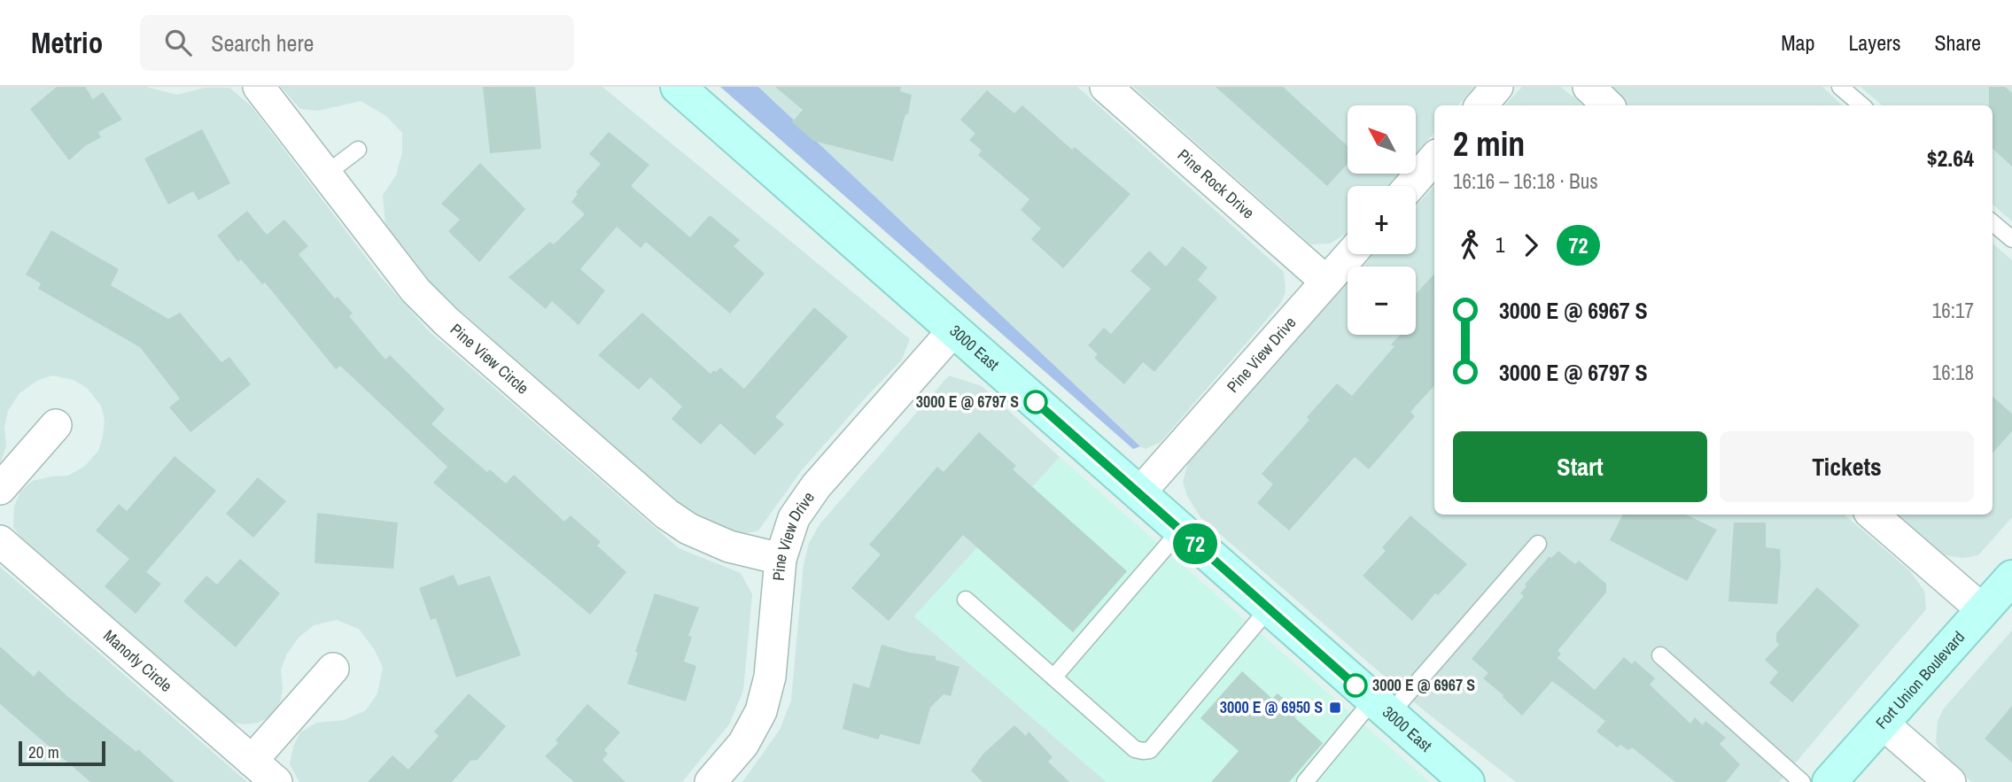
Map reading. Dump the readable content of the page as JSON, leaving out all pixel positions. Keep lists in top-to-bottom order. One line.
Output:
{"streets":{"main road":["3000 East","Fort Union Boulevard"],"street":["Pine Rock Drive","Pine View Drive","Pine View Circle","Manorly Circle"]},"crossings":[["Pine Rock Drive","Pine View Drive"],["3000 East","Pine View Drive"],["Pine View Drive","Pine View Circle"]],"places":{"other":["3000 E @ 6797 S","3000 E @ 6967 S"],"transit":["3000 E @ 6950 S"]},"lines":["bus line 72"],"scale_bar":"20 m","north":"top left","page":{"header":"Metrio","search":"Search here","nav":["Map","Layers","Share"],"on_map":"72","map_buttons":["+","−"],"heading":["2 min","16:16 – 16:18 · Bus","$2.64"],"legs":["1","72"],"list":[{"name":"3000 E @ 6967 S","value":"16:17"},{"name":"3000 E @ 6797 S","value":"16:18"}],"buttons":["Start","Tickets"],"scale":"20 m"}}
